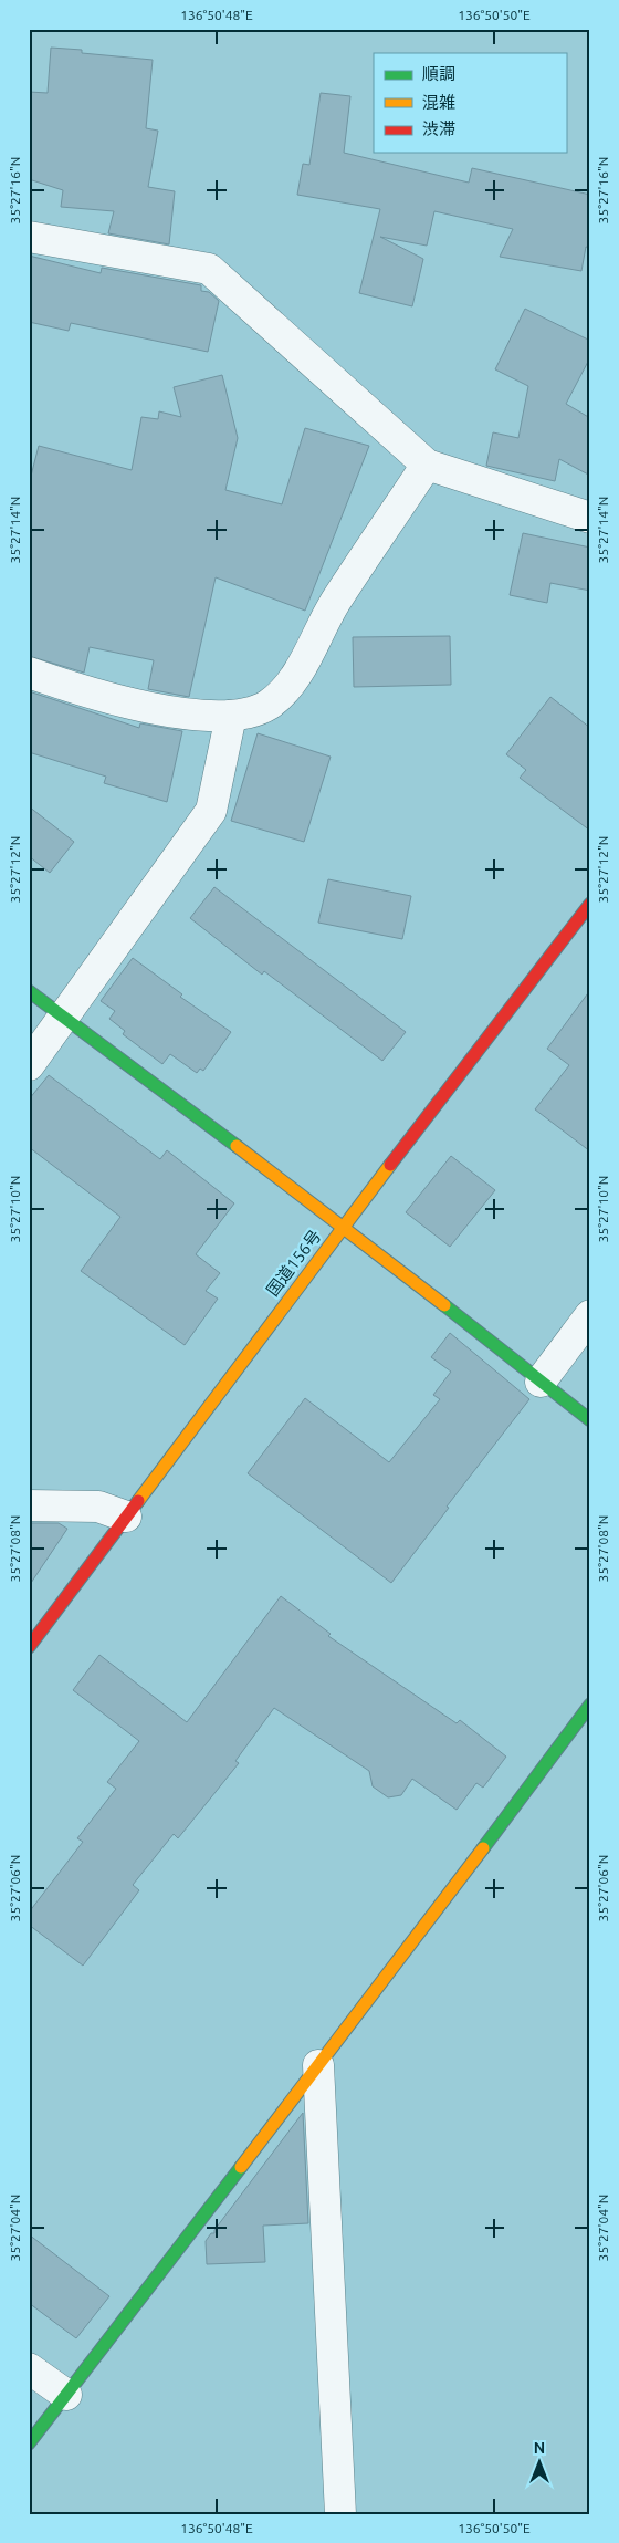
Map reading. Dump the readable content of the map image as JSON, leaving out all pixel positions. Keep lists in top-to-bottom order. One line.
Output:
{"streets":{"main road":["国道156号"]},"legend":["順調","混雑","渋滞"],"north":"top","coordinates":["136°50'48\"E","136°50'50\"E","35°27'16\"N","35°27'14\"N","35°27'12\"N","35°27'10\"N","35°27'08\"N","35°27'06\"N","35°27'04\"N"]}
